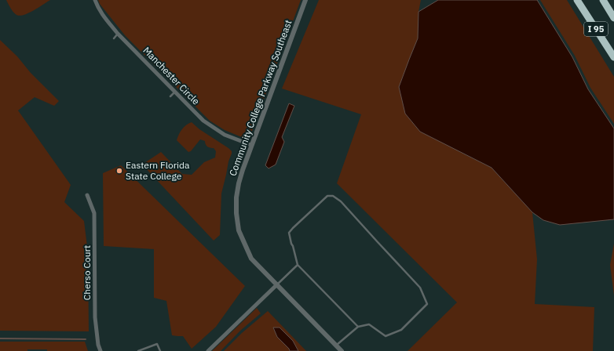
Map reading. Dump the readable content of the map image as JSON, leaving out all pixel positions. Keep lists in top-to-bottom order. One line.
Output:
{"streets":{"highway":["I 95"],"street":["Manchester Circle","Community College Parkway Southeast","Cherso Court"]},"crossings":[["Manchester Circle","Community College Parkway Southeast"]],"places":["Eastern Florida State College"]}
